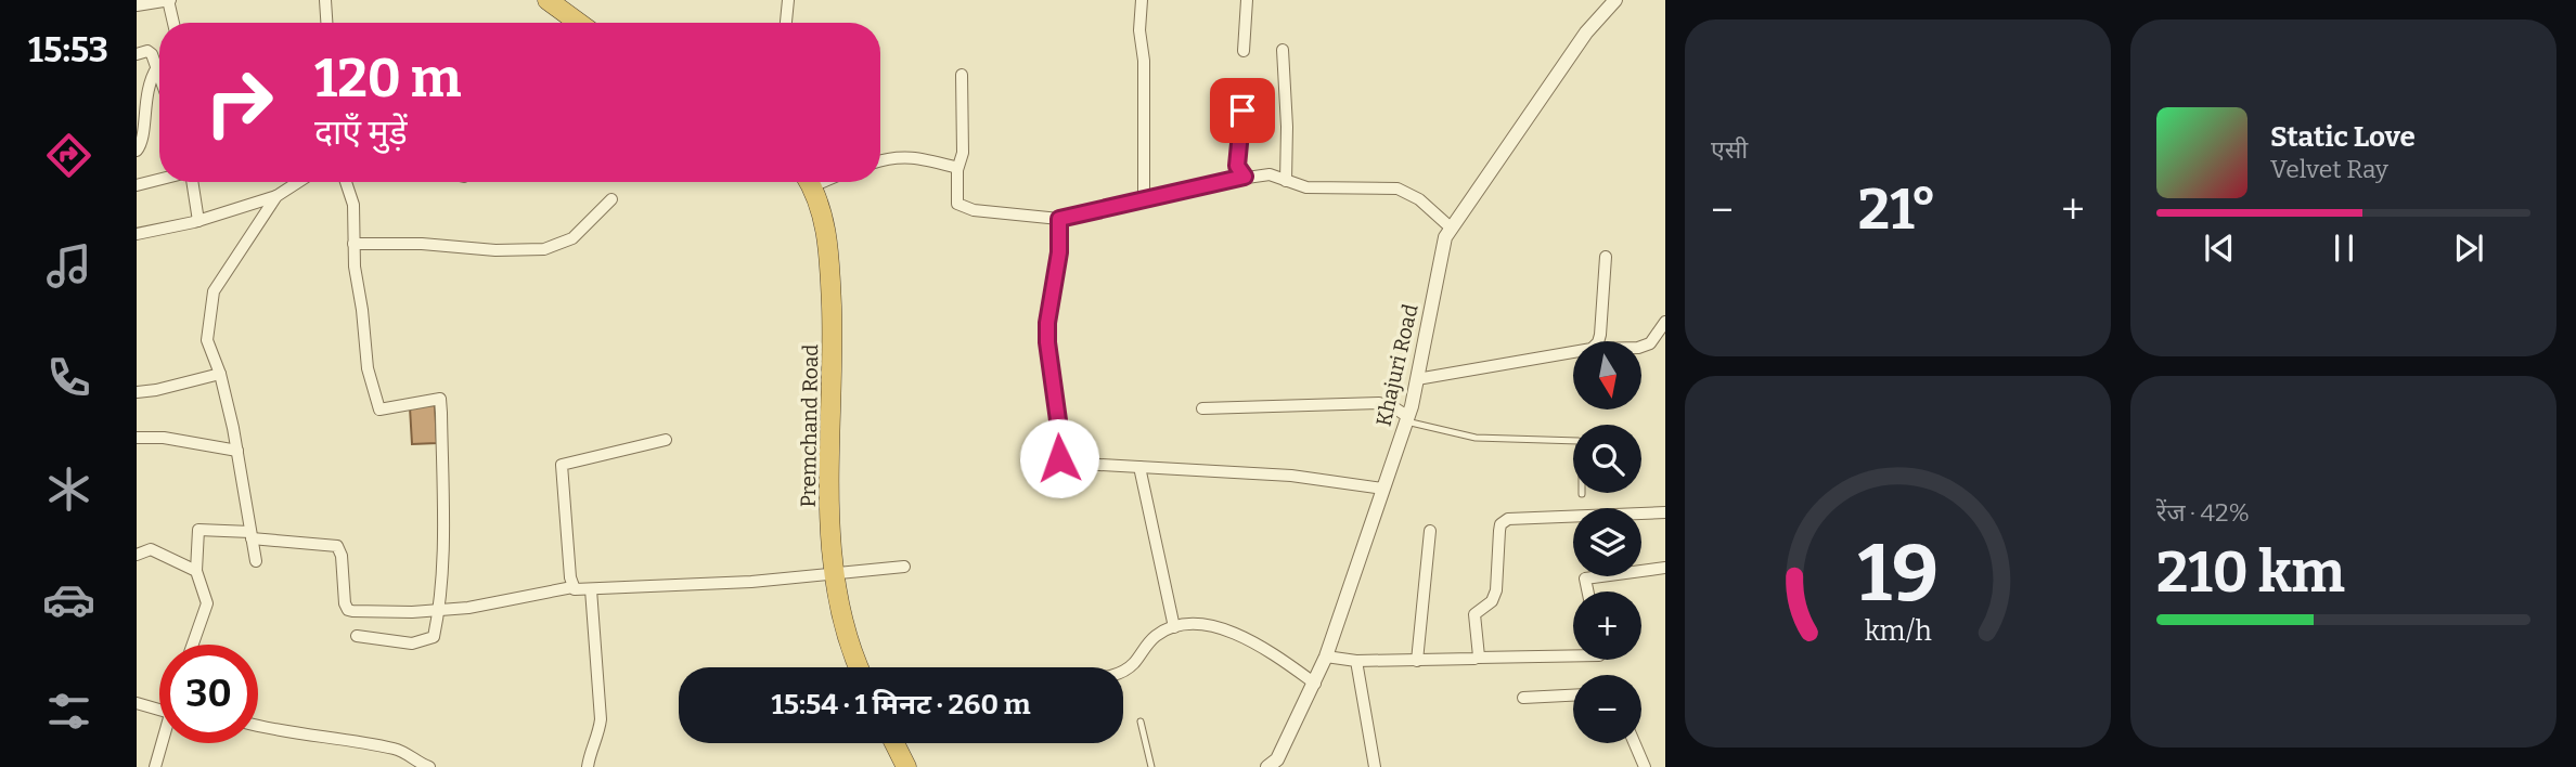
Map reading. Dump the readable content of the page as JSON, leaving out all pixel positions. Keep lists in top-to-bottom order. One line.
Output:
{"streets":{"highway":["Premchand Road"],"street":["Khajuri Road"]},"north":"bottom","page":{"tabs":"15:53","tile":["एसी",["रेंज · 42%","210 km"]],"turn":["120 m","दाएँ मुड़ें"],"song":["Static Love","Velvet Ray"],"heat":["−","21°","+"],"map_buttons":["+","−"],"limit":"30","trip":"15:54 · 1 मिनट · 260 m","gauge":["19","km/h"]}}
